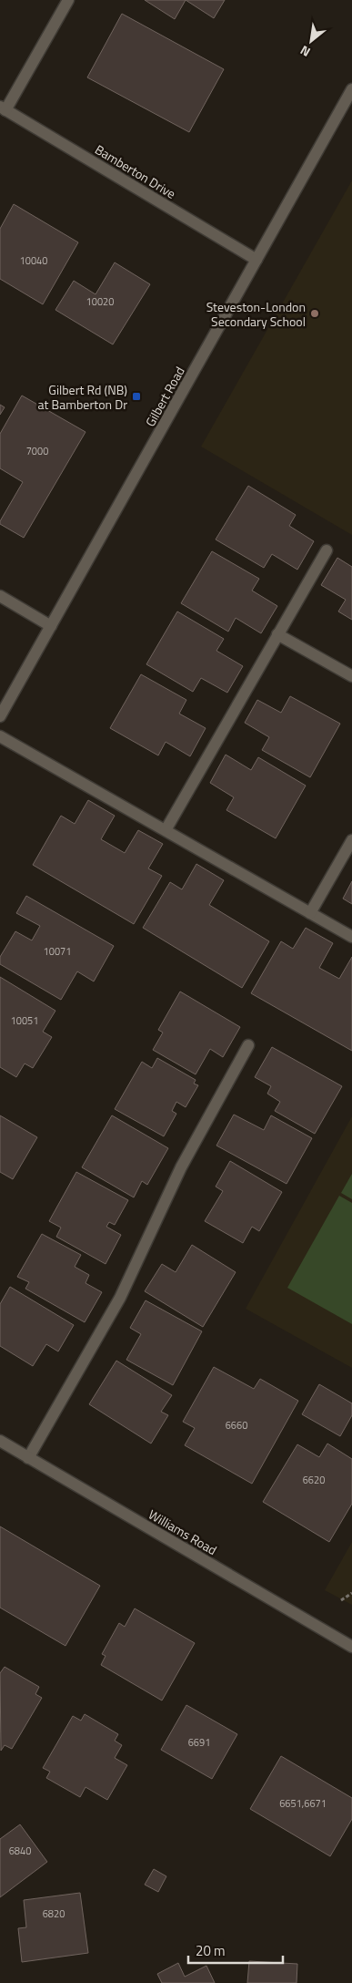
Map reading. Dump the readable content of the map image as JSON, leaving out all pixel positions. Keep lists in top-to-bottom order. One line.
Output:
{"streets":{"street":["Bamberton Drive","Gilbert Road","Williams Road"]},"crossings":[["Bamberton Drive","Gilbert Road"]],"places":{"other":["Steveston-London Secondary School"],"transit":["Gilbert Rd (NB) at Bamberton Dr"]},"house_numbers":["10040","10020","7000","10071","10051","6660","6620","6691","6651,6671","6840","6820"],"scale_bar":"20 m","north":"bottom left"}
